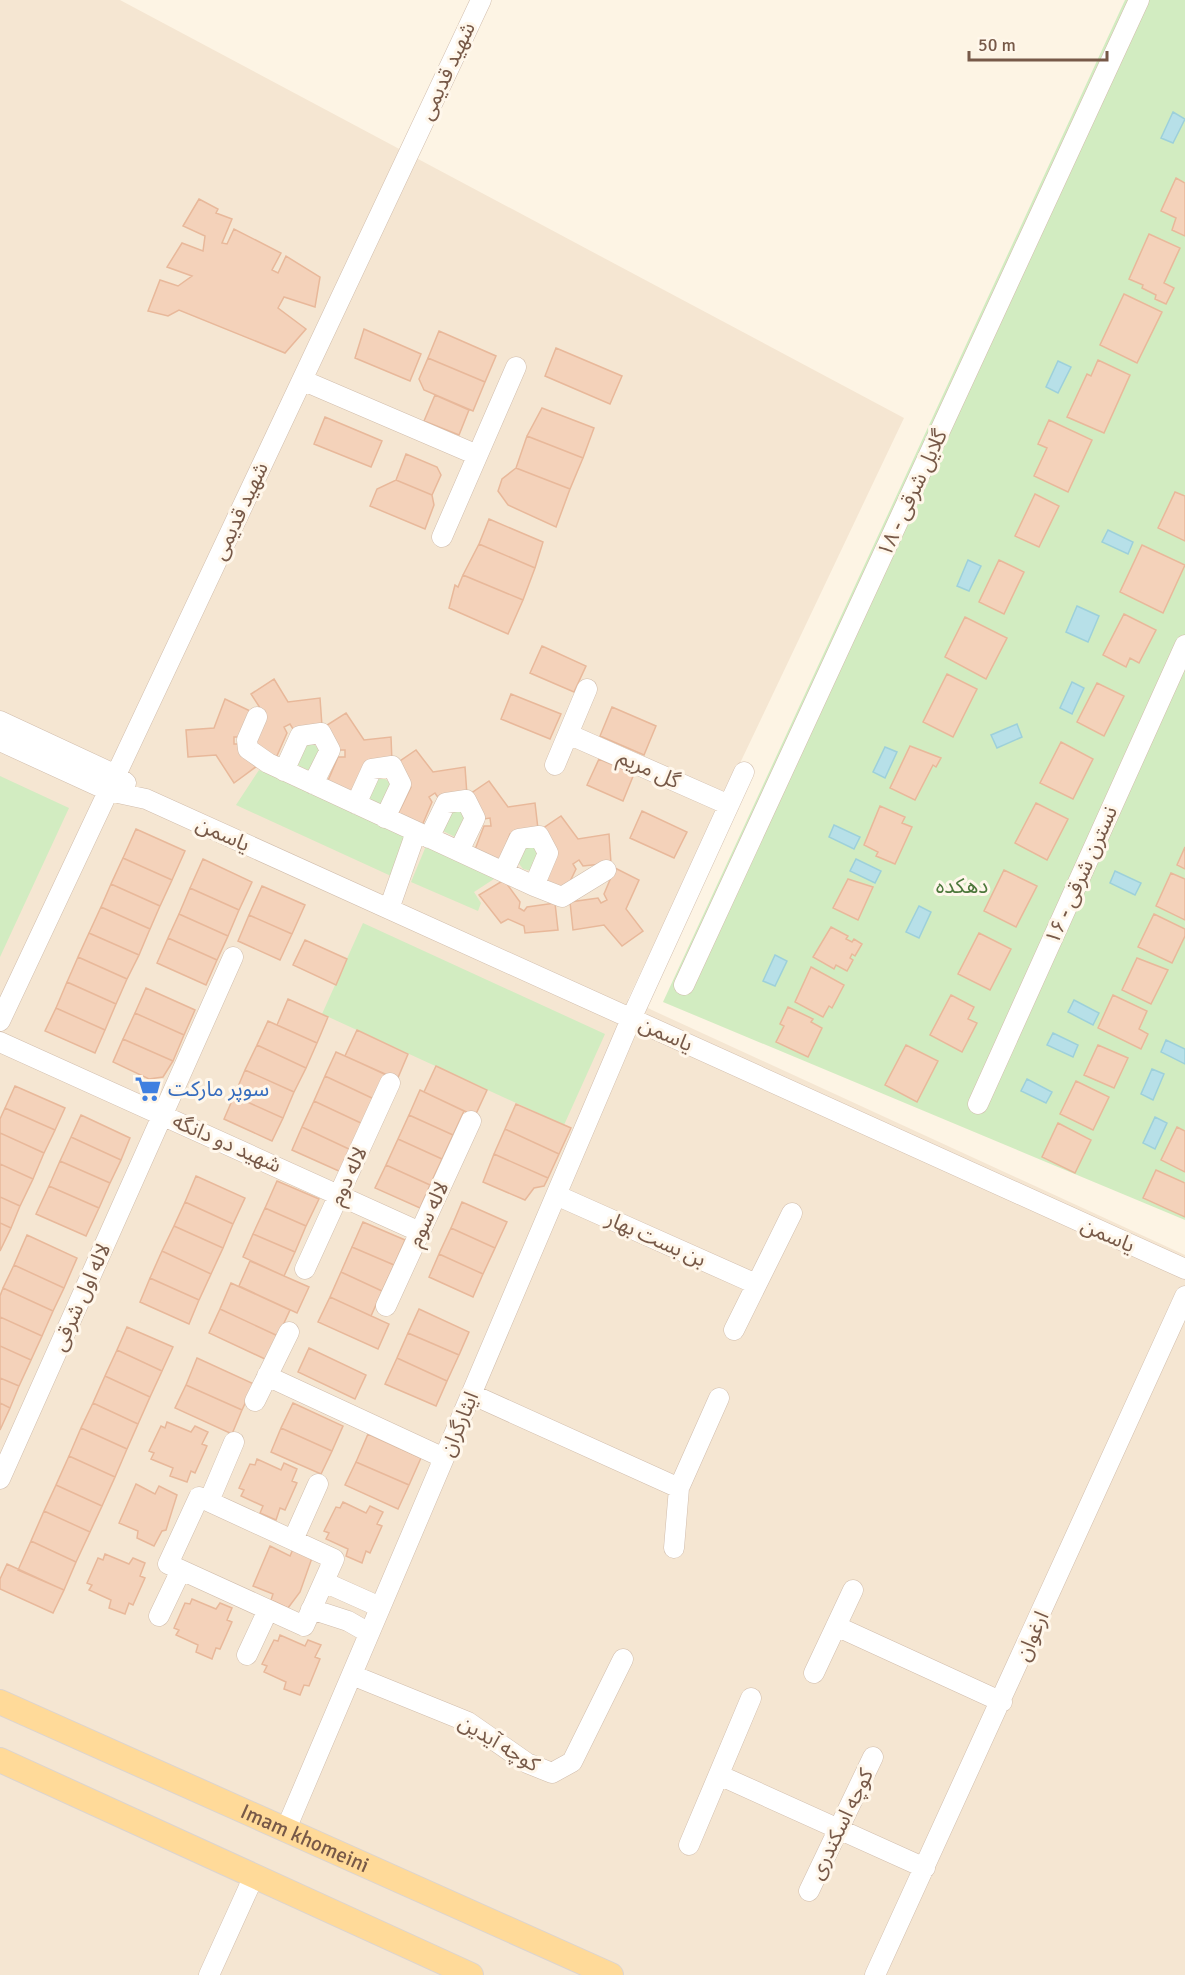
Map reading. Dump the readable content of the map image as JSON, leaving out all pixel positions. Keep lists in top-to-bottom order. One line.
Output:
{"streets":{"main road":["Imam khomeini"],"street":["شهید قدیمی","گلایل شرقی - ۱۸","گل مریم","یاسمن","نسترن شرقی - ۱۶","شهید دو دانگه","لاله دوم","لاله سوم","بن بست بهار","لاله اول شرقی","ایثارگران","ارغوان","کوچه آیدین","کوچه اسکندری"]},"crossings":[["شهید قدیمی","یاسمن"],["گل مریم","ایثارگران"],["یاسمن","ایثارگران"],["شهید دو دانگه","لاله دوم"],["شهید دو دانگه","لاله سوم"],["شهید دو دانگه","لاله اول شرقی"],["بن بست بهار","ایثارگران"],["ایثارگران","کوچه آیدین"],["ایثارگران","Imam khomeini"]],"parks":["دهکده"],"places":{"supermarket":["سوپر مارکت"]},"scale_bar":"50 m"}
